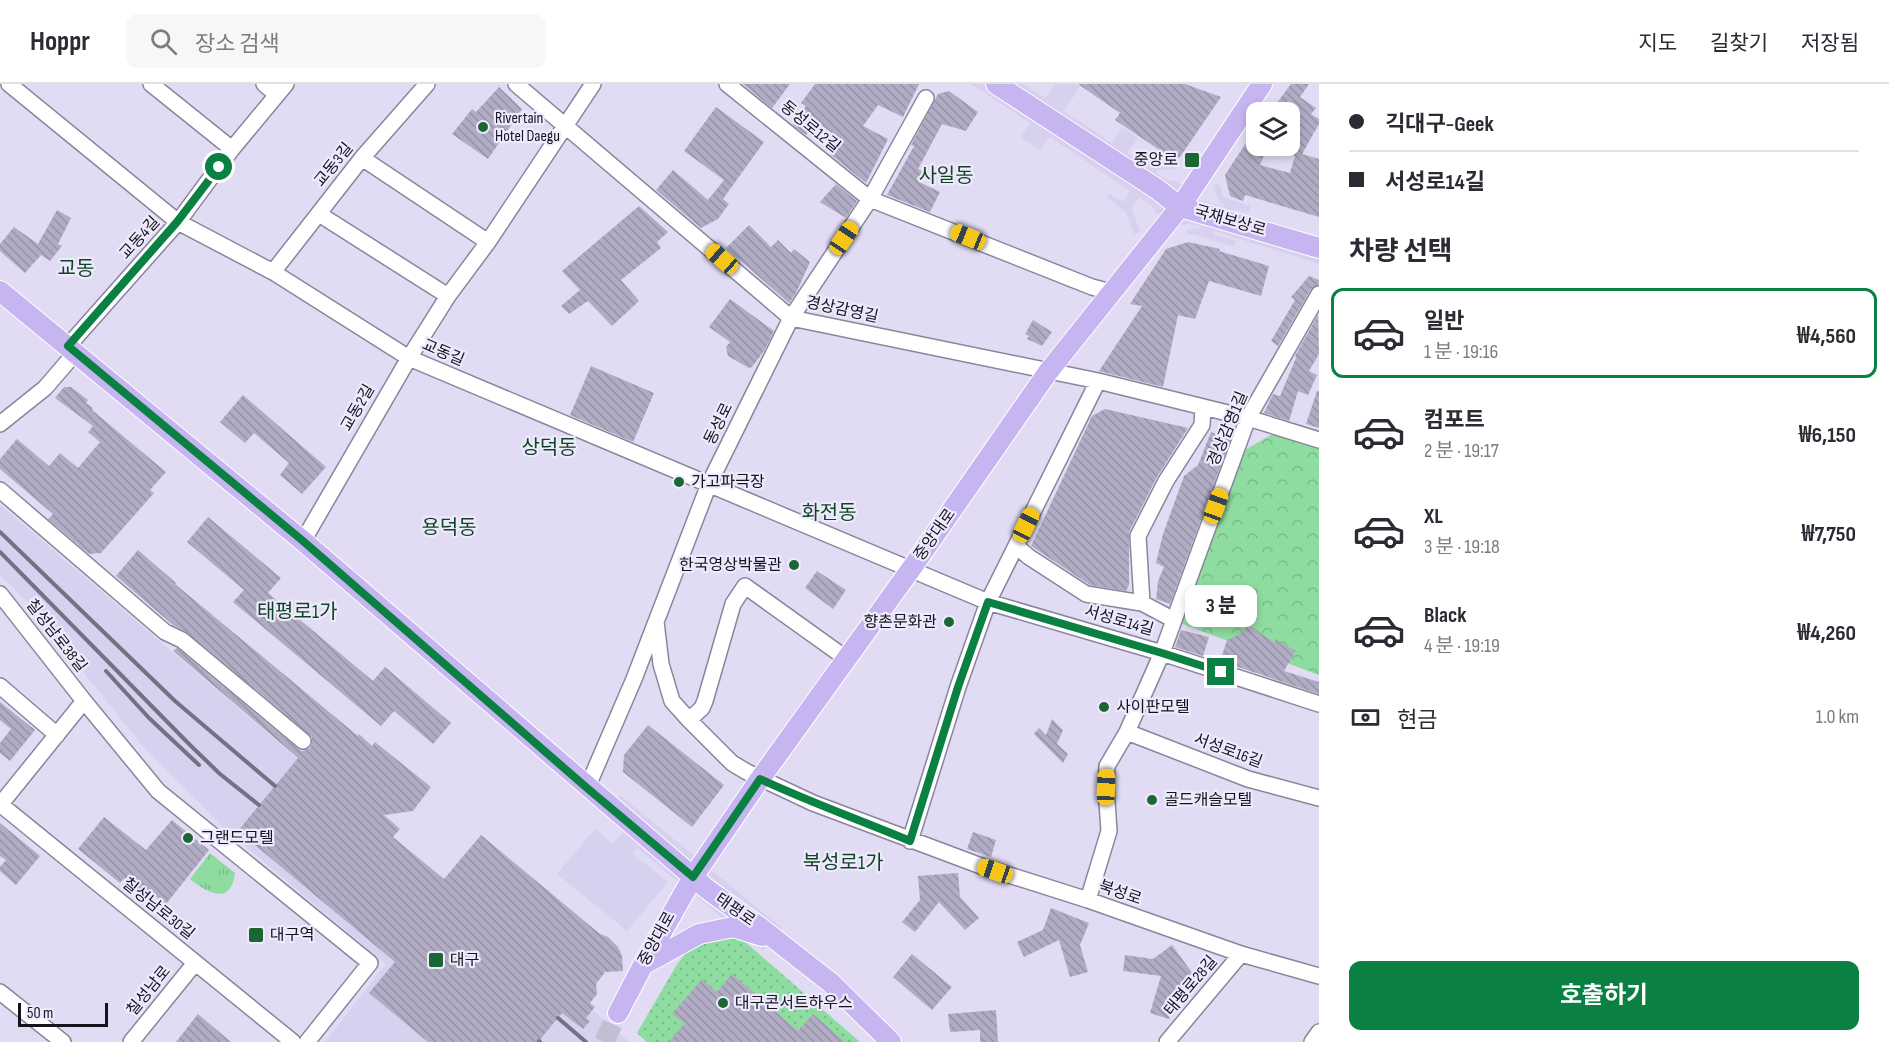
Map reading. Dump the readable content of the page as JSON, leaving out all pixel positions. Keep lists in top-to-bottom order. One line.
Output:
{"streets":{"main road":["국채보상로","중앙대로","태평로"],"street":["동성로12길","교동3길","교동4길","경상감영길","교동길","교동2길","동성로","경상감영1길","서성로14길","칠성남로38길","서성로16길","북성로","칠성남로30길","태평로28길","칠성남로"]},"crossings":[["동성로12길","동성로"],["교동3길","교동길"],["국채보상로","중앙대로"],["교동4길","교동길"],["교동4길","태평로"],["경상감영길","교동2길"],["경상감영길","동성로"],["경상감영길","경상감영1길"],["경상감영길","중앙대로"],["교동길","교동2길"],["교동길","동성로"],["교동길","중앙대로"],["교동길","서성로14길"],["교동2길","태평로"],["동성로","태평로"],["경상감영1길","서성로14길"],["경상감영1길","서성로16길"],["경상감영1길","북성로"],["중앙대로","서성로14길"],["중앙대로","북성로"],["중앙대로","태평로"],["북성로","태평로28길"],["칠성남로30길","칠성남로"]],"districts":["사일동","교동","상덕동","화전동","용덕동","태평로1가","북성로1가"],"places":{"other":["Rivertain Hotel Daegu","가고파극장","한국영상박물관","향촌문화관","사이판모텔","골드캐슬모텔","그랜드모텔","대구콘서트하우스"],"transit":["중앙로","대구역","대구"]},"scale_bar":"50 m","page":{"header":"Hoppr","search":"장소 검색","nav":["지도","길찾기","저장됨"],"banner":["긱대구-Geek","서성로14길"],"heading":"차량 선택","list":[{"name":"일반","note":"1 분 · 19:16","value":"₩4,560"},{"name":"컴포트","note":"2 분 · 19:17","value":"₩6,150"},{"name":"XL","note":"3 분 · 19:18","value":"₩7,750"},{"name":"Black","note":"4 분 · 19:19","value":"₩4,260"}],"bubble":"3 분","pay":["현금","1.0 km"],"buttons":"호출하기","scale":"50 m"}}
